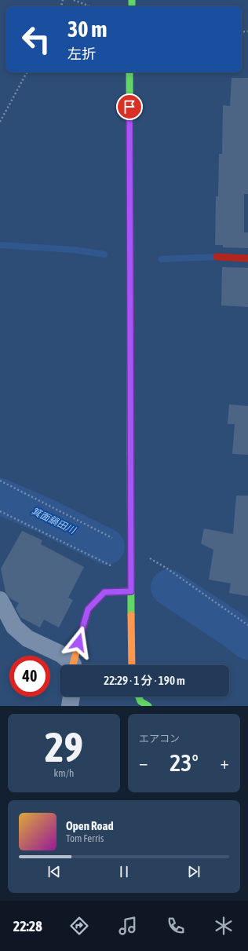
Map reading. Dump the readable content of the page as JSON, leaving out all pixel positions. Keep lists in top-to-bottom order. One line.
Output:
{"water":["箕面鍋田川"],"page":{"turn":["30 m","左折"],"limit":"40","trip":"22:29 · 1 分 · 190 m","tile":[["29","km/h"],"エアコン"],"heat":["−","23°","+"],"song":["Open Road","Tom Ferris"],"tabs":"22:28"}}
